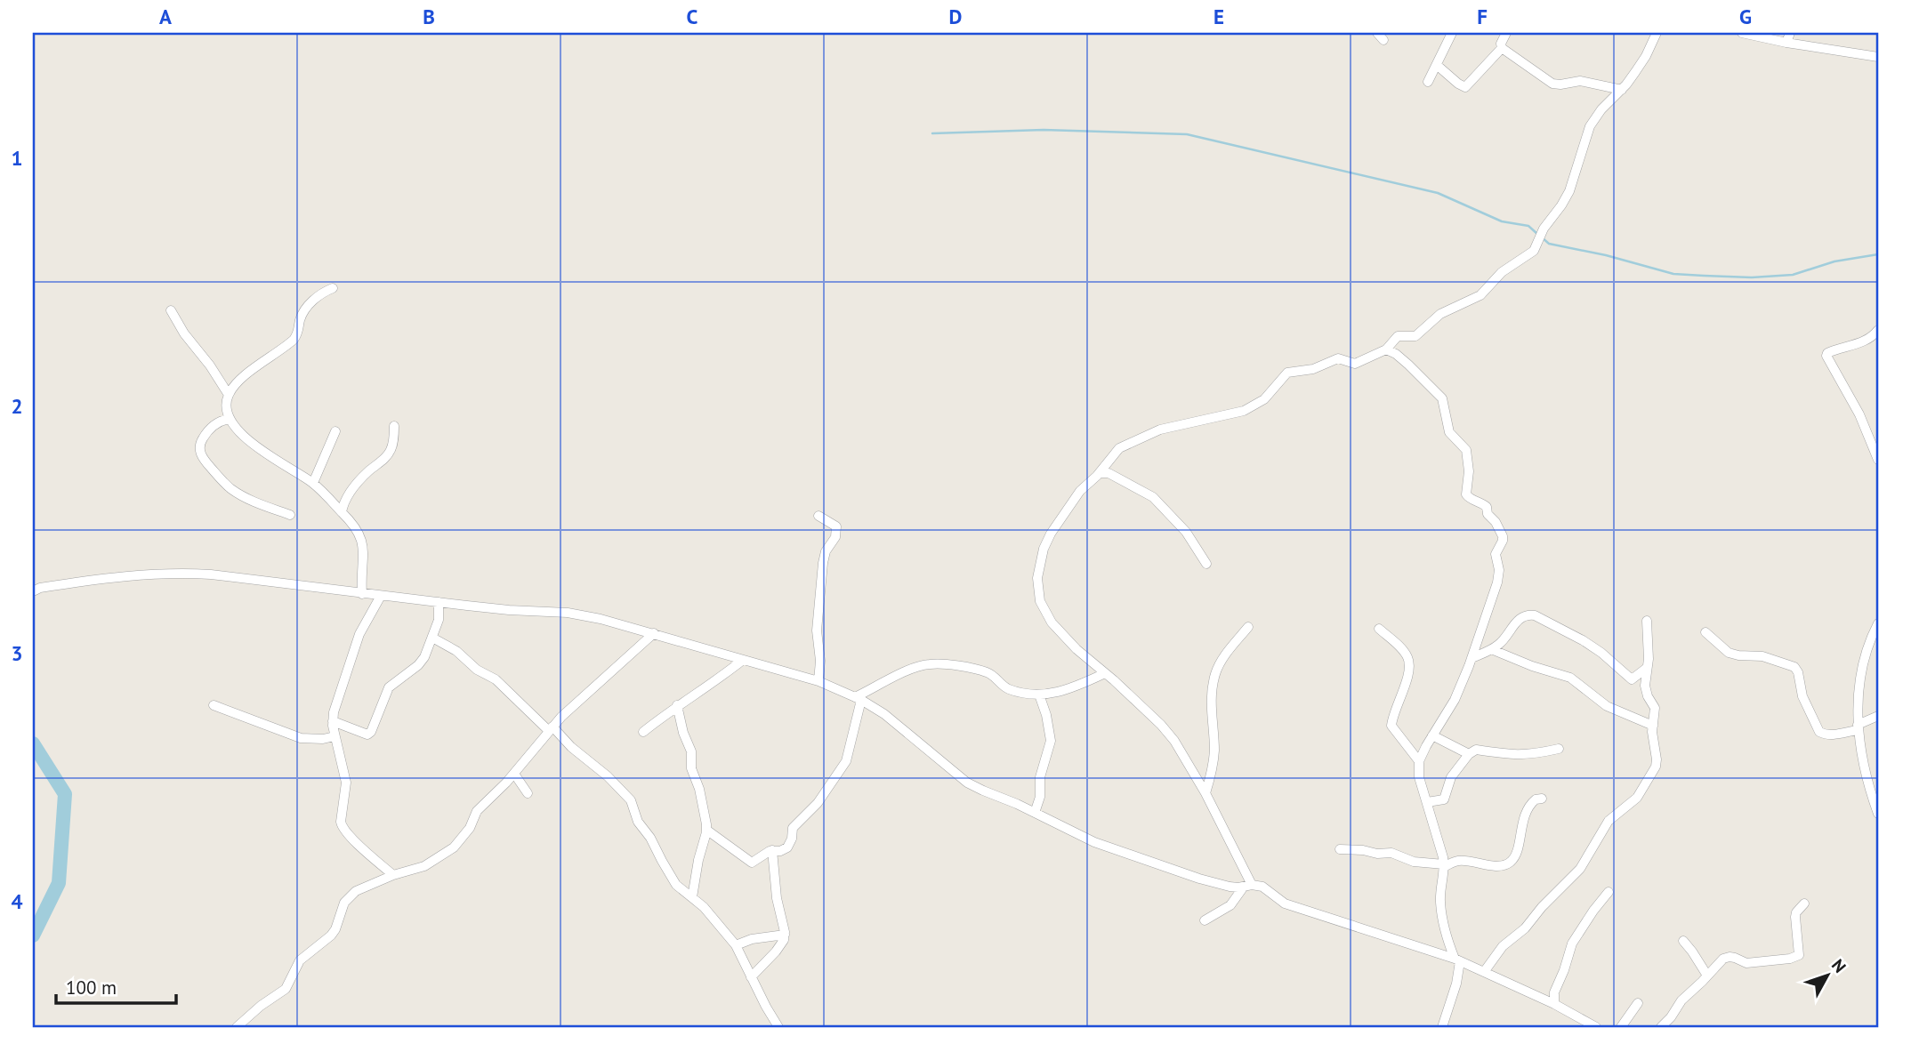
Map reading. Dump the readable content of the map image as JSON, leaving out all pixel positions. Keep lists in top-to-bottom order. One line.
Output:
{"scale_bar":"100 m","north":"top right","grid":{"columns":["A","B","C","D","E","F","G"],"rows":["1","2","3","4"]}}
